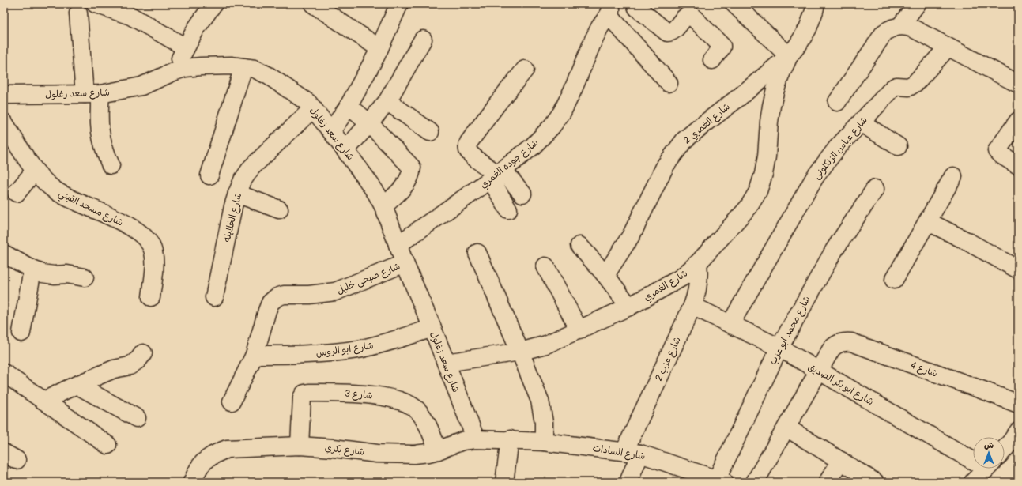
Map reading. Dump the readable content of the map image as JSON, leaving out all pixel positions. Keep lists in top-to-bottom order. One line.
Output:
{"streets":{"street":["شارع سعد زغلول","شارع الغمري 2","شارع عباس الزنكلونى","شارع جوده الغمري","شارع مسجد القيني","شارع الخلايله","شارع صبحى خليل","شارع الغمري","شارع محمد ابو عزب","شارع ابو الروس","شارع عزب 2","شارع 4","شارع ابو بكر الصديق","شارع 3","شارع بكري","شارع السادات"]},"crossings":[["شارع سعد زغلول","شارع جوده الغمري"],["شارع سعد زغلول","شارع الخلايله"],["شارع سعد زغلول","شارع صبحى خليل"],["شارع سعد زغلول","شارع الغمري"],["شارع سعد زغلول","شارع ابو الروس"],["شارع سعد زغلول","شارع بكري"],["شارع الغمري 2","شارع الغمري"],["شارع عباس الزنكلونى","شارع ابو بكر الصديق"],["شارع صبحى خليل","شارع ابو الروس"],["شارع الغمري","شارع عزب 2"],["شارع محمد ابو عزب","شارع ابو بكر الصديق"],["شارع محمد ابو عزب","شارع السادات"],["شارع عزب 2","شارع ابو بكر الصديق"],["شارع عزب 2","شارع السادات"],["شارع 4","شارع ابو بكر الصديق"],["شارع 3","شارع بكري"],["شارع بكري","شارع السادات"]],"north":"top"}
